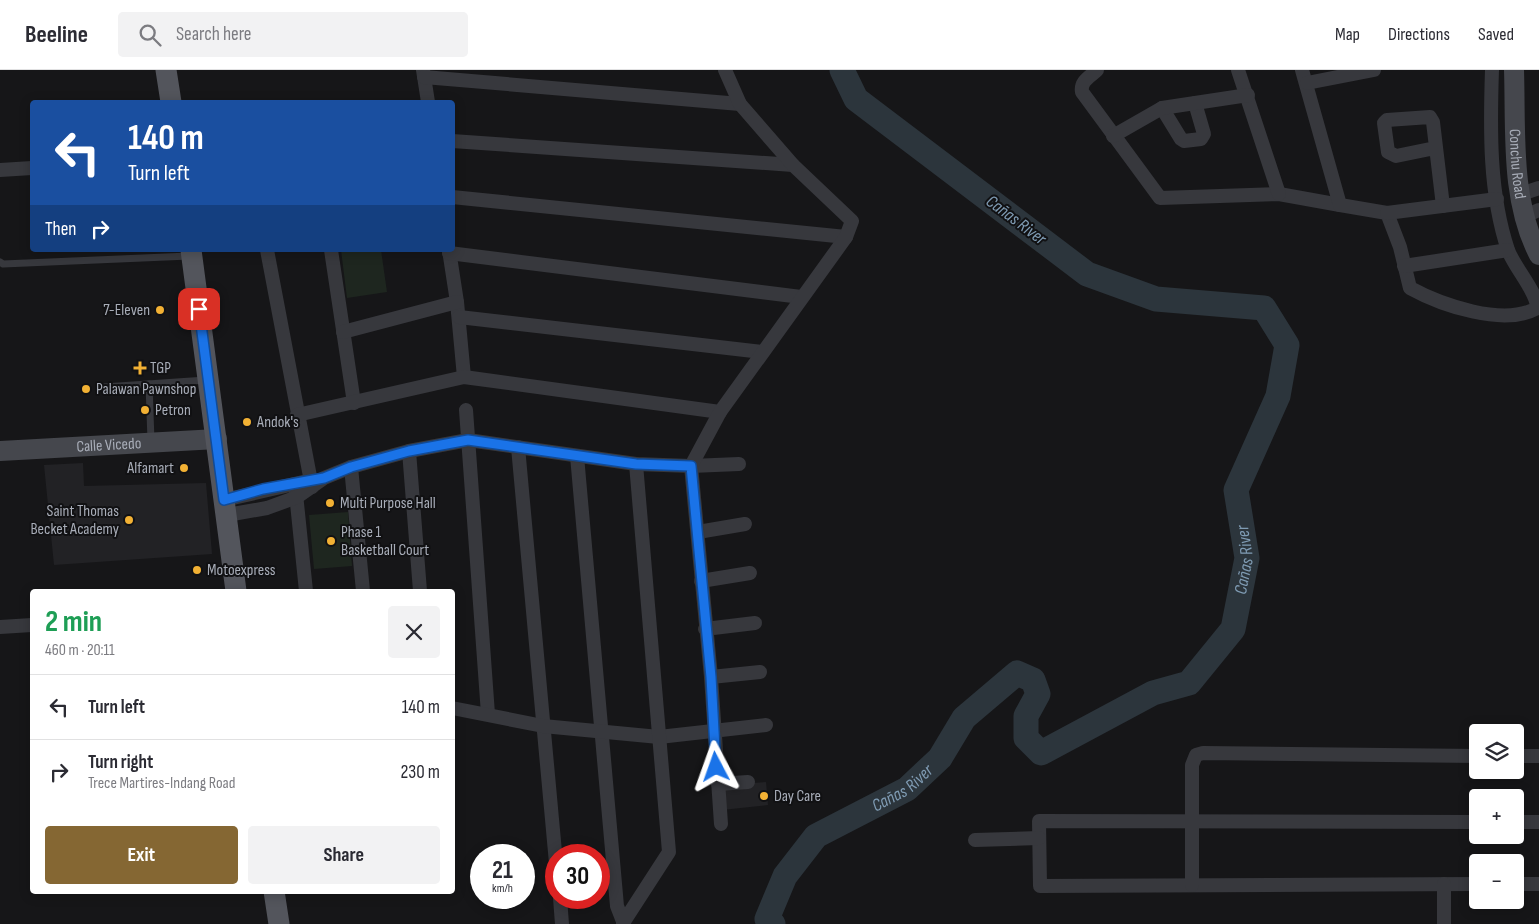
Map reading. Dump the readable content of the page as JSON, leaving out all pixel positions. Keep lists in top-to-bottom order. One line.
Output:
{"streets":{"street":["Conchu Road","Calle Vicedo"]},"water":["Cañas River"],"places":{"other":["7-Eleven","Palawan Pawnshop","Petron","Andok's","Alfamart","Multi Purpose Hall","Saint Thomas Becket Academy","Phase 1 Basketball Court","Motoexpress","Day Care"],"health":["TGP"]},"page":{"header":"Beeline","search":"Search here","nav":["Map","Directions","Saved"],"turn":["140 m","Turn left"],"then":"Then","heading":["2 min","460 m · 20:11"],"list":[{"name":"Turn left","value":"140 m"},{"name":"Turn right","note":"Trece Martires-Indang Road","value":"230 m"}],"map_buttons":["+","−"],"buttons":["Exit","Share"],"speed":"21 km/h","limit":"30"}}
